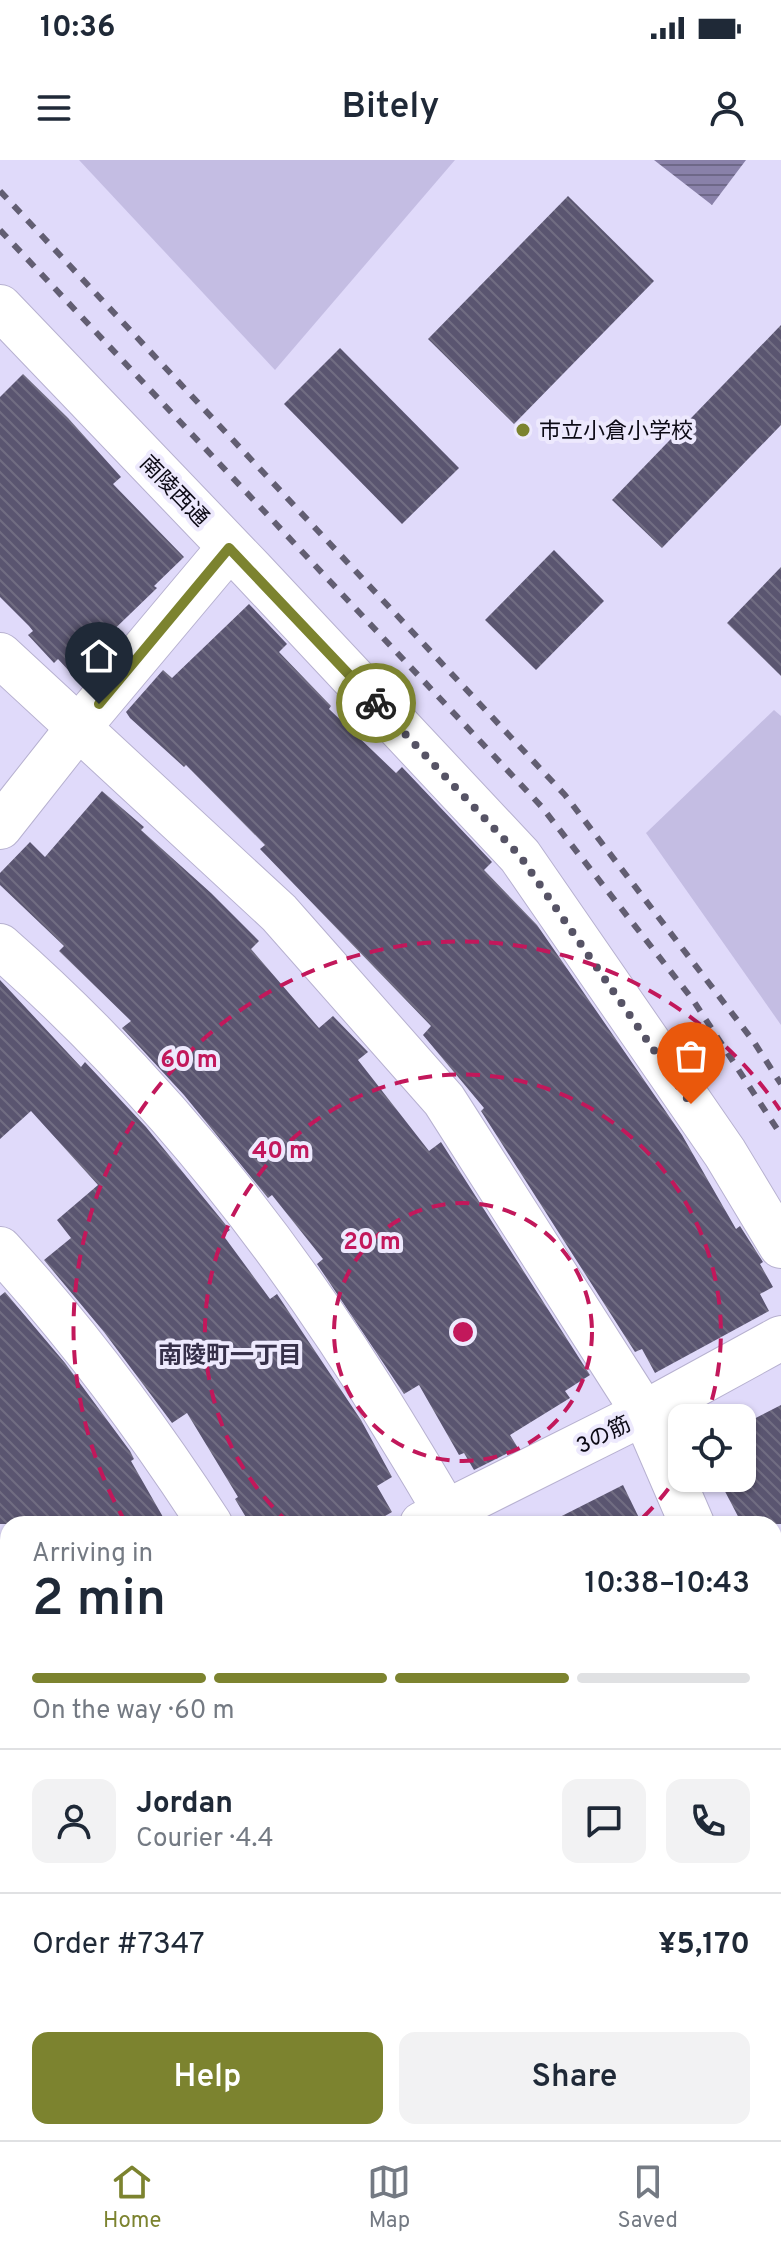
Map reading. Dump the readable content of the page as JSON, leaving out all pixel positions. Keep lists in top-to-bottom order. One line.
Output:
{"streets":{"street":["南陵西通","3の筋"]},"districts":["南陵町一丁目"],"places":["市立小倉小学校"],"page":{"status":"10:36","header":"Bitely","heading":["2 min","Arriving in","10:38–10:43"],"panel":["Jordan","Courier · 4.4","Order #7347","¥5,170"],"bar":"On the way · 60 m","buttons":["Help","Share"],"tabs":["Home","Map","Saved"]},"rings":["60 m","40 m","20 m"]}
